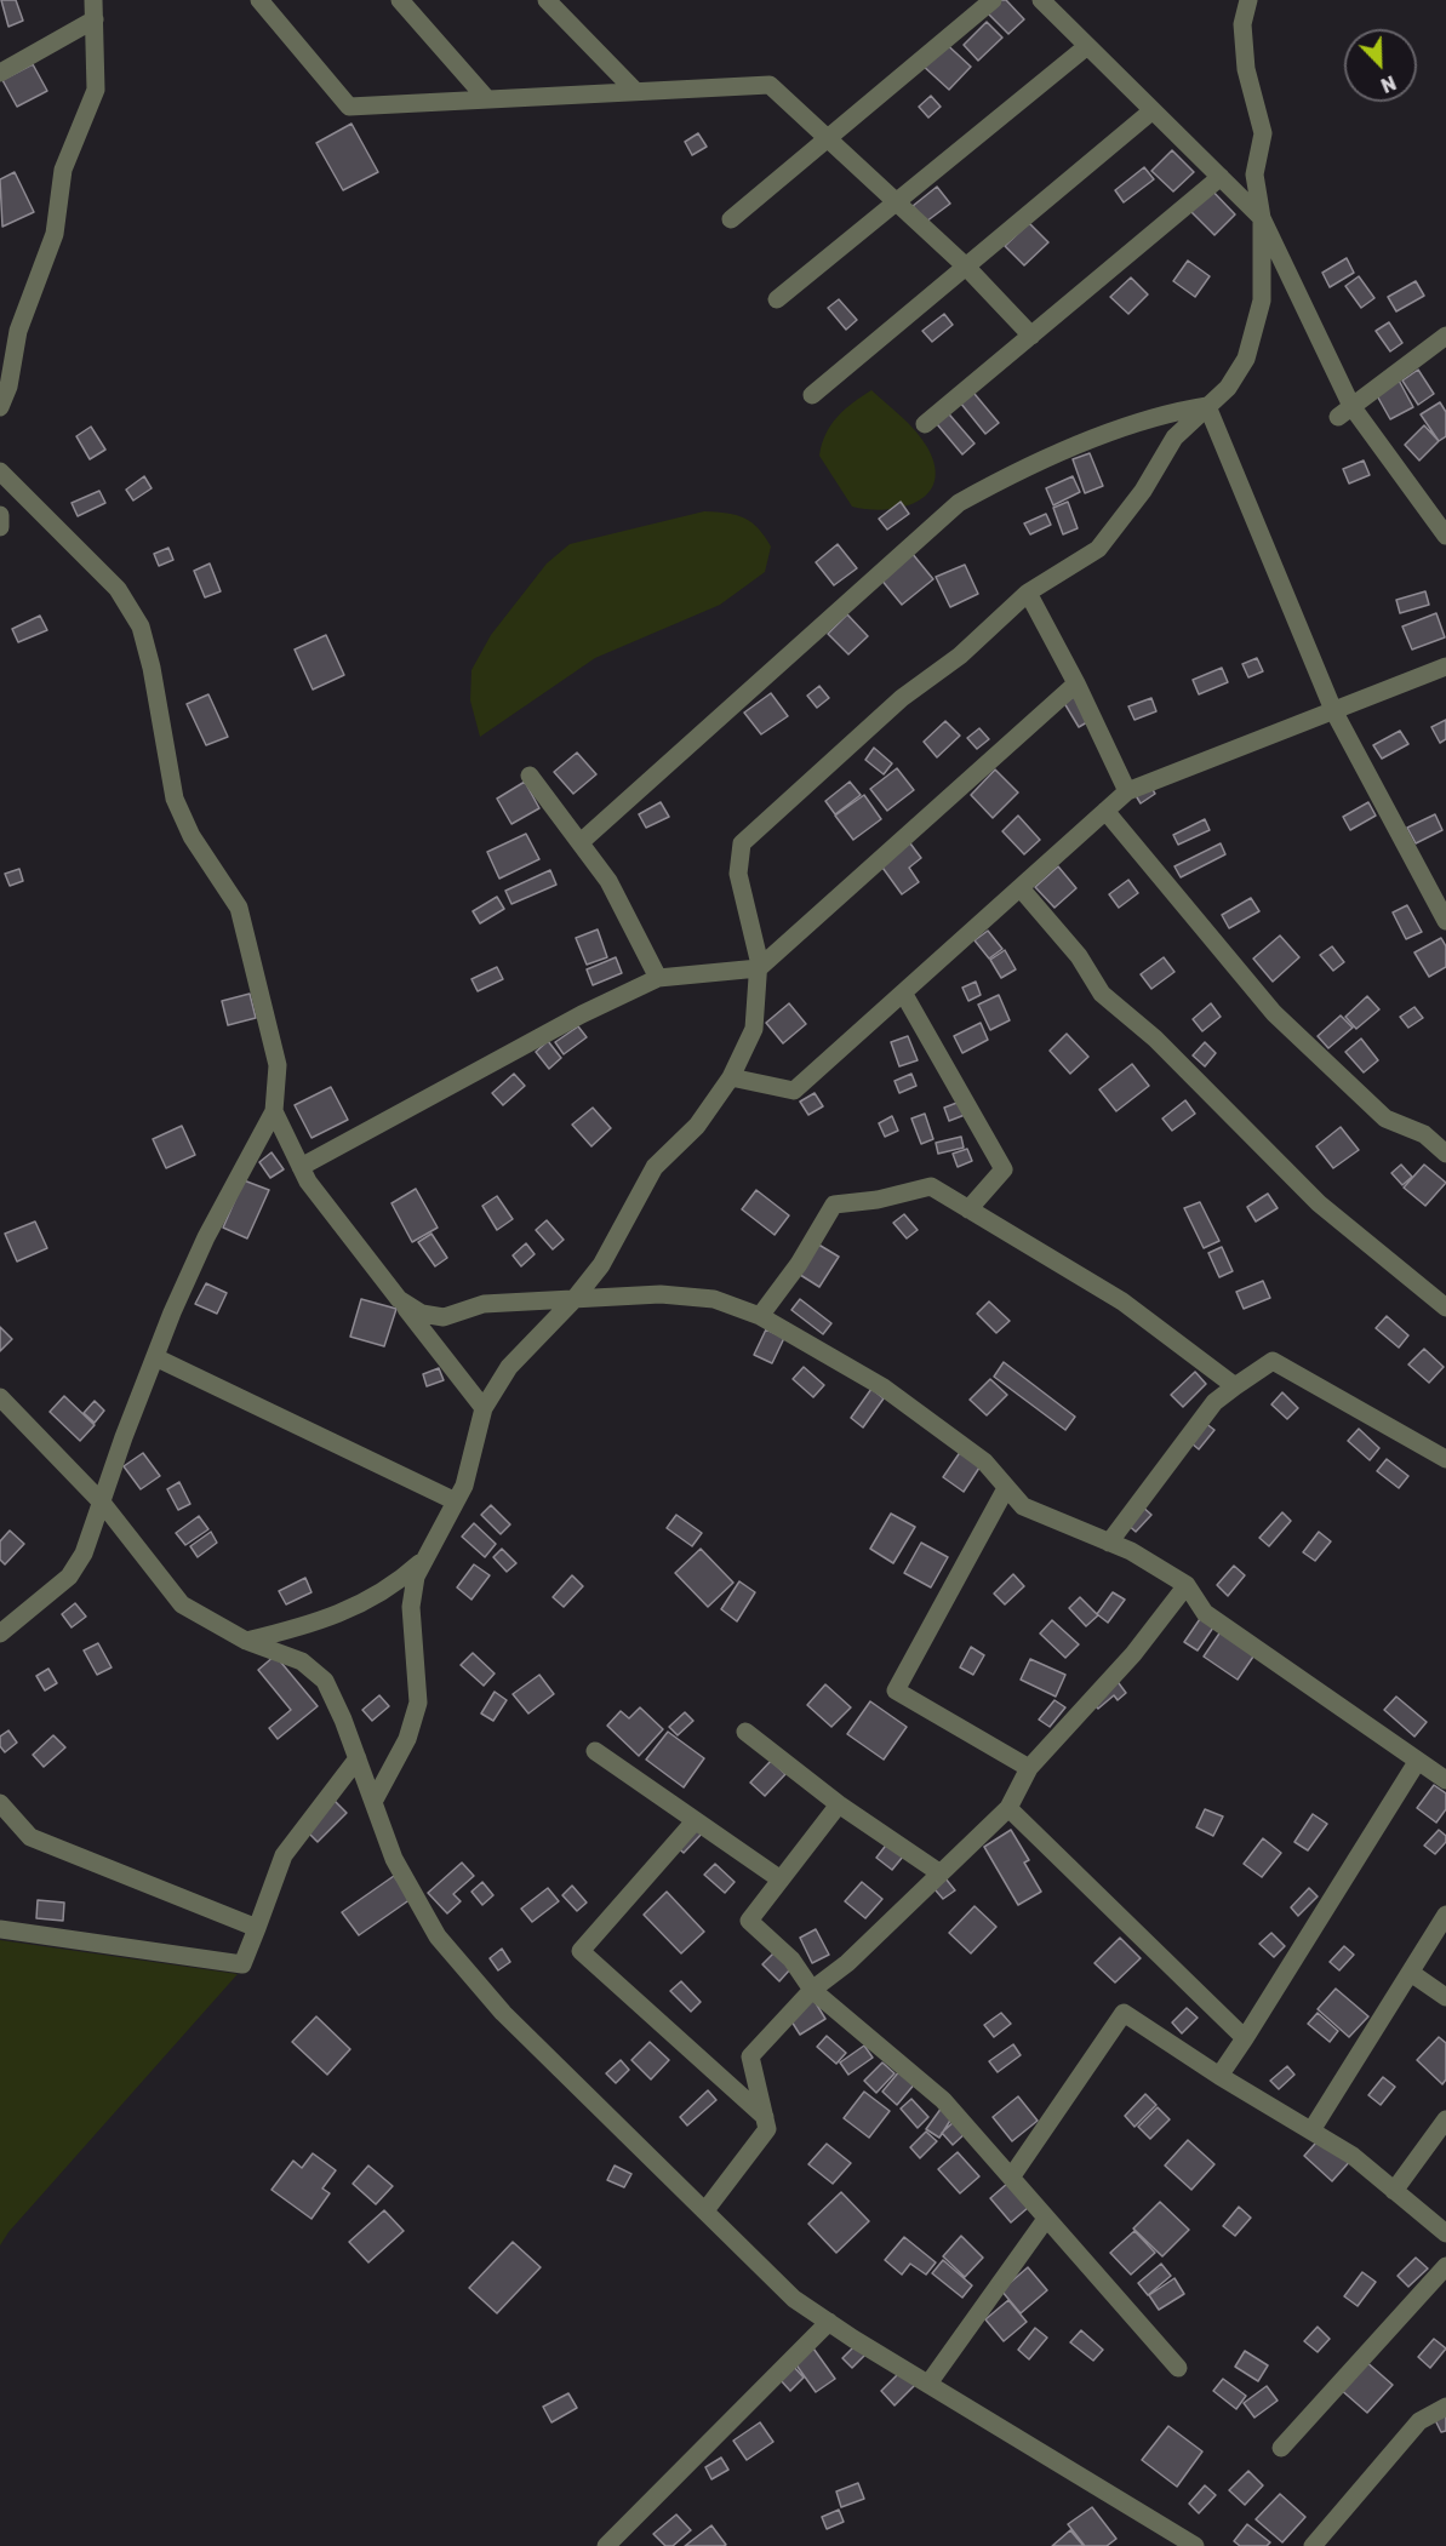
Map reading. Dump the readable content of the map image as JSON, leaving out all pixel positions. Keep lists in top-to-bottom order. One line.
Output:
{"north":"bottom right"}
